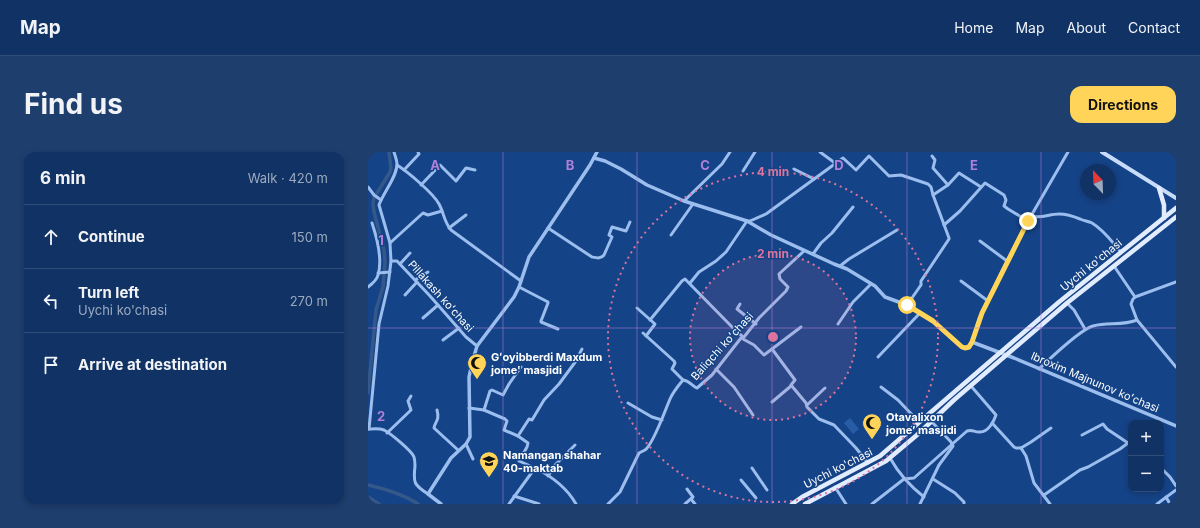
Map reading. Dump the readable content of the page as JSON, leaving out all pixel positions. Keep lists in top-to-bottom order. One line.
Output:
{"streets":{"main road":["Uychi ko'chasi"],"street":["Pillakash koʻchasi","Baliqchi koʻchasi","Ibroxim Majnunov koʻchasi"]},"crossings":[["Uychi ko'chasi","Ibroxim Majnunov koʻchasi"]],"places":{"mosque":["Gʻoyibberdi Maxdum jome' masjidi","Otavalixon jome’ masjidi"],"school or university":["Namangan shahar 40-maktab"]},"north":"top left","page":{"header":"Map","nav":["Home","Map","About","Contact"],"buttons":"Directions","title":"Find us","heading":["6 min","Walk · 420 m"],"list":[["Continue","150 m"],["Turn left","Uychi ko'chasi","270 m"],"Arrive at destination"],"map_buttons":["+","−"]},"grid":{"columns":["A","B","C","D","E"],"rows":["1","2"]},"rings":["4 min","2 min"]}
